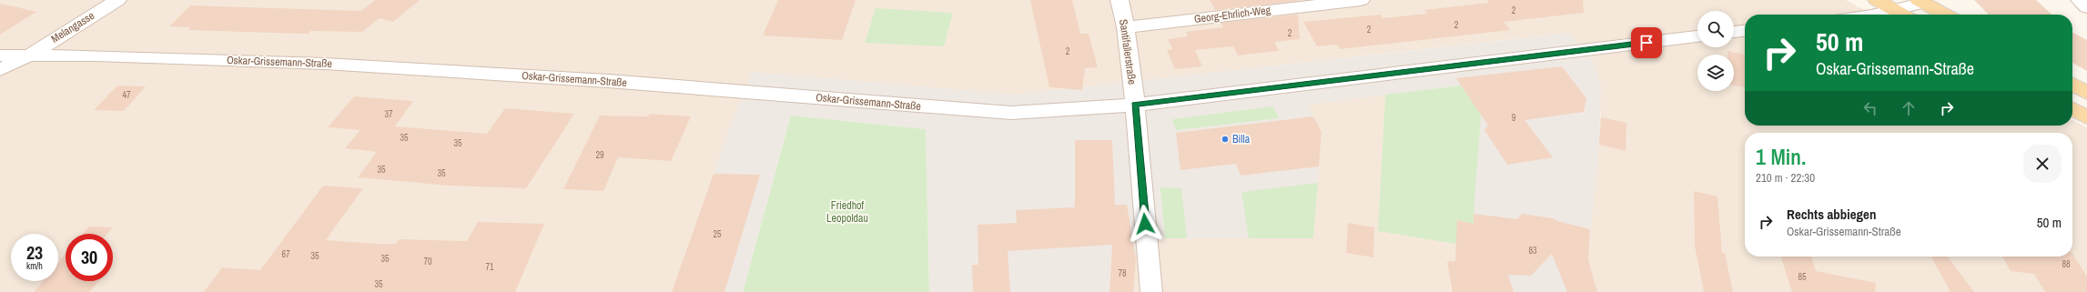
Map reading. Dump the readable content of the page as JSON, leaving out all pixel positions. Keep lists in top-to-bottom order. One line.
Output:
{"streets":{"street":["Georg-Ehrlich-Weg","Melangasse","Santifallerstraße","Oskar-Grissemann-Straße"]},"crossings":[["Georg-Ehrlich-Weg","Santifallerstraße"],["Melangasse","Oskar-Grissemann-Straße"],["Santifallerstraße","Oskar-Grissemann-Straße"]],"parks":["Friedhof Leopoldau"],"places":["Billa"],"house_numbers":["2","2","2","2","2","47","37","9","35","35","29","35","35","25","83","67","35","35","70","88","71","78","85","35"],"page":{"turn":["50 m","Oskar-Grissemann-Straße"],"heading":["1 Min.","210 m · 22:30"],"list":[{"name":"Rechts abbiegen","note":"Oskar-Grissemann-Straße","value":"50 m"}],"speed":"23 km/h","limit":"30"}}
